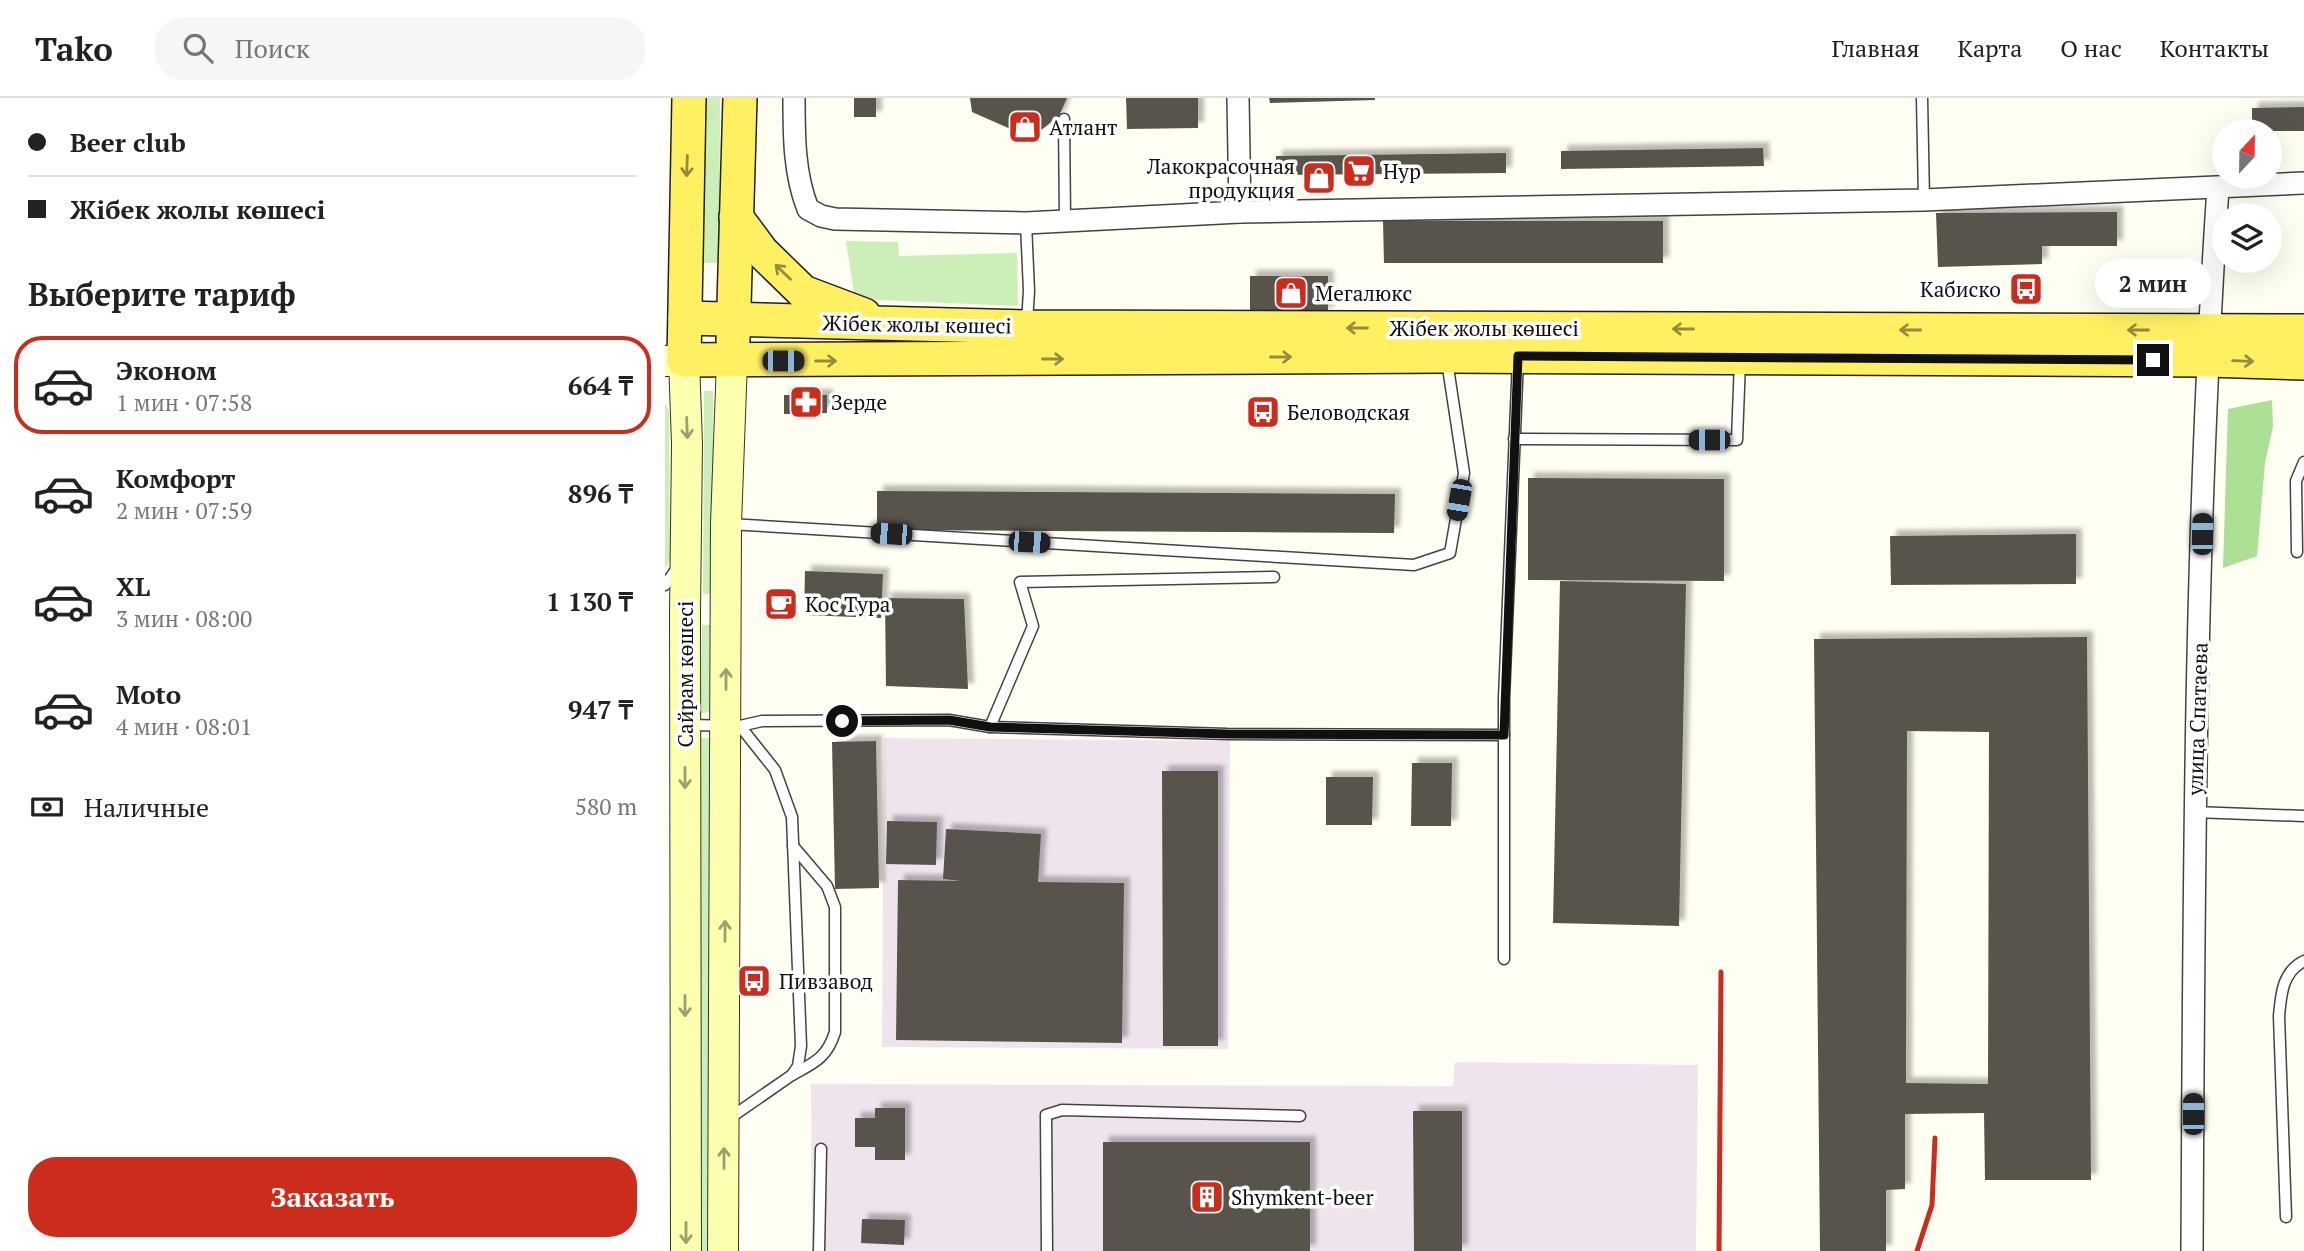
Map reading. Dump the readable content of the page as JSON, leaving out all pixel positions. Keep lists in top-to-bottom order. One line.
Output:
{"streets":{"main road":["Жібек жолы көшесі","Сайрам көшесі"],"street":["улица Спатаева"]},"crossings":[["Жібек жолы көшесі","Сайрам көшесі"],["Жібек жолы көшесі","улица Спатаева"]],"places":{"shop":["Атлант","Лакокрасочная продукция","Мегалюкс"],"supermarket":["Нур"],"bus stop":["Кабиско","Беловодская","Пивзавод"],"pharmacy":["Зерде"],"cafe":["Кос Тура"],"building":["Shymkent-beer"]},"north":"top","page":{"header":"Tako","search":"Поиск","nav":["Главная","Карта","О нас","Контакты"],"banner":["Beer club","Жібек жолы көшесі"],"heading":"Выберите тариф","bubble":"2 мин","list":[{"name":"Эконом","note":"1 мин · 07:58","value":"664 ₸"},{"name":"Комфорт","note":"2 мин · 07:59","value":"896 ₸"},{"name":"XL","note":"3 мин · 08:00","value":"1 130 ₸"},{"name":"Moto","note":"4 мин · 08:01","value":"947 ₸"}],"pay":["Наличные","580 m"],"buttons":"Заказать"}}
